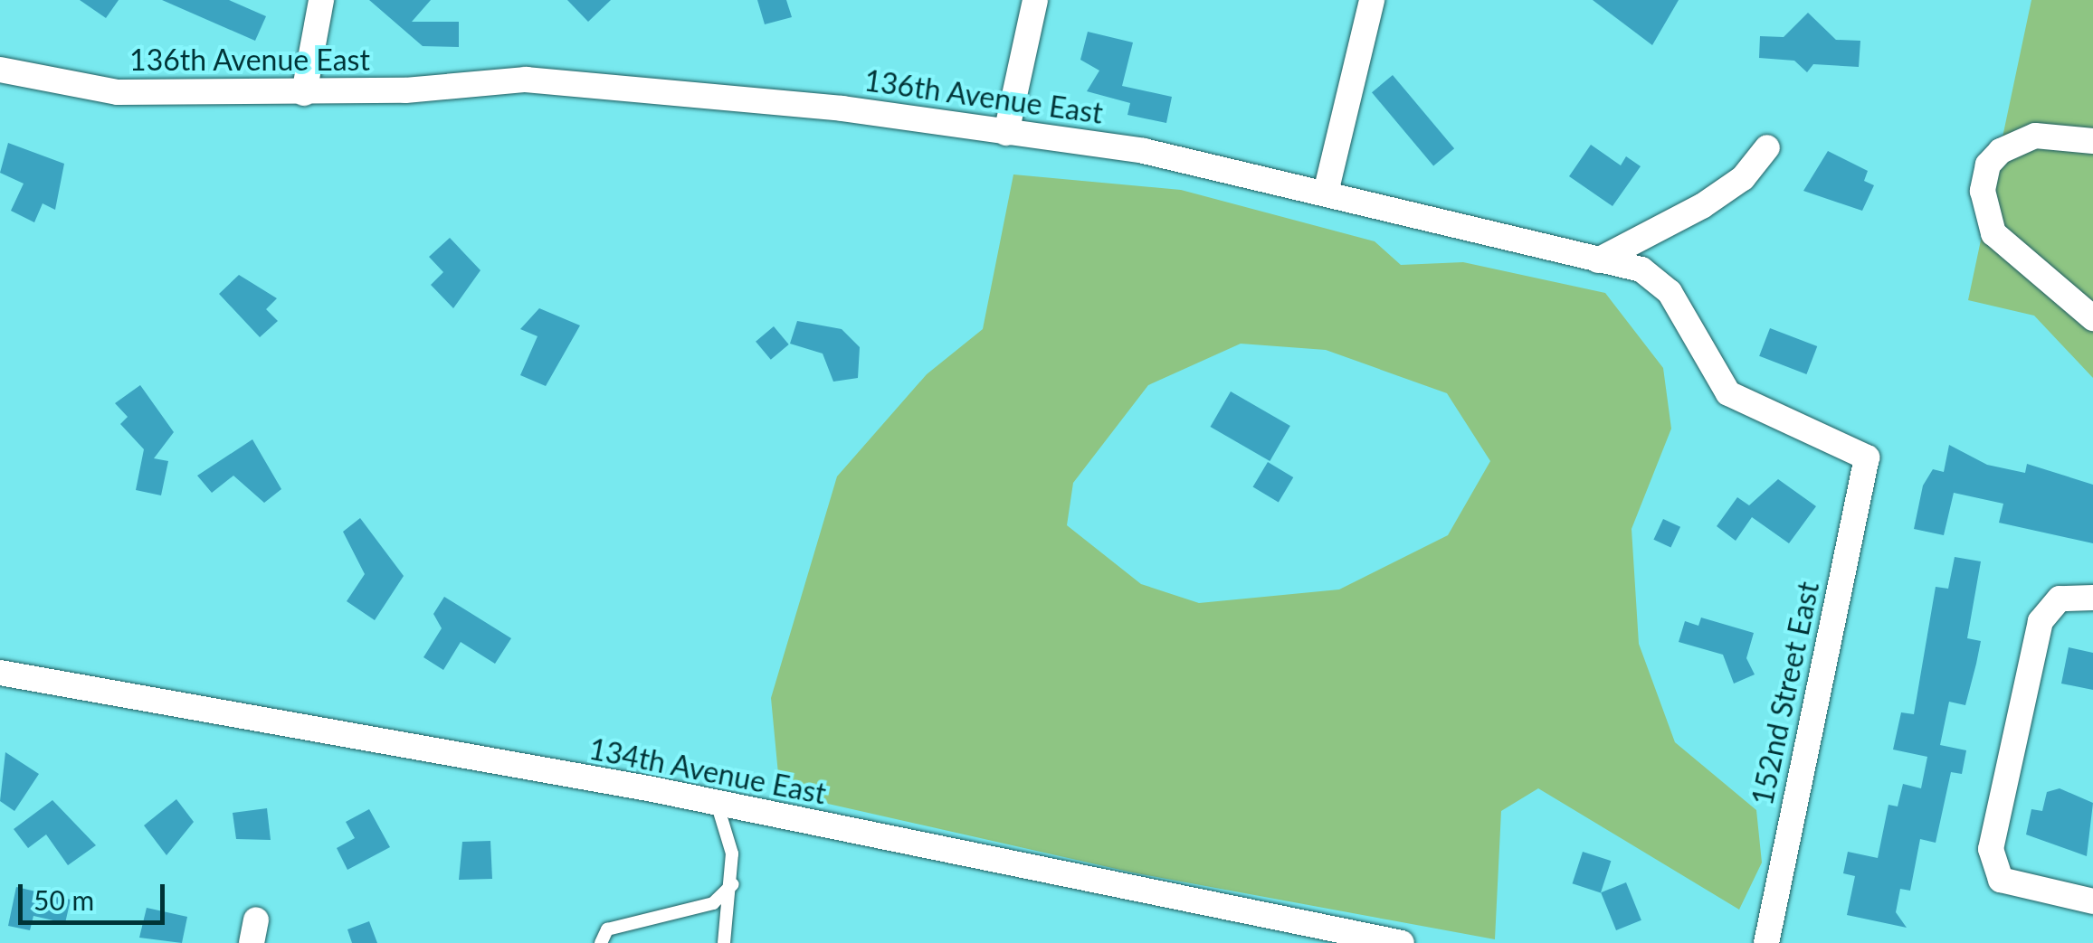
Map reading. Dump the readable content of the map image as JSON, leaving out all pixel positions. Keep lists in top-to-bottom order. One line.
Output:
{"streets":{"street":["136th Avenue East","152nd Street East","134th Avenue East"]},"crossings":[["136th Avenue East","152nd Street East"]],"scale_bar":"50 m"}
